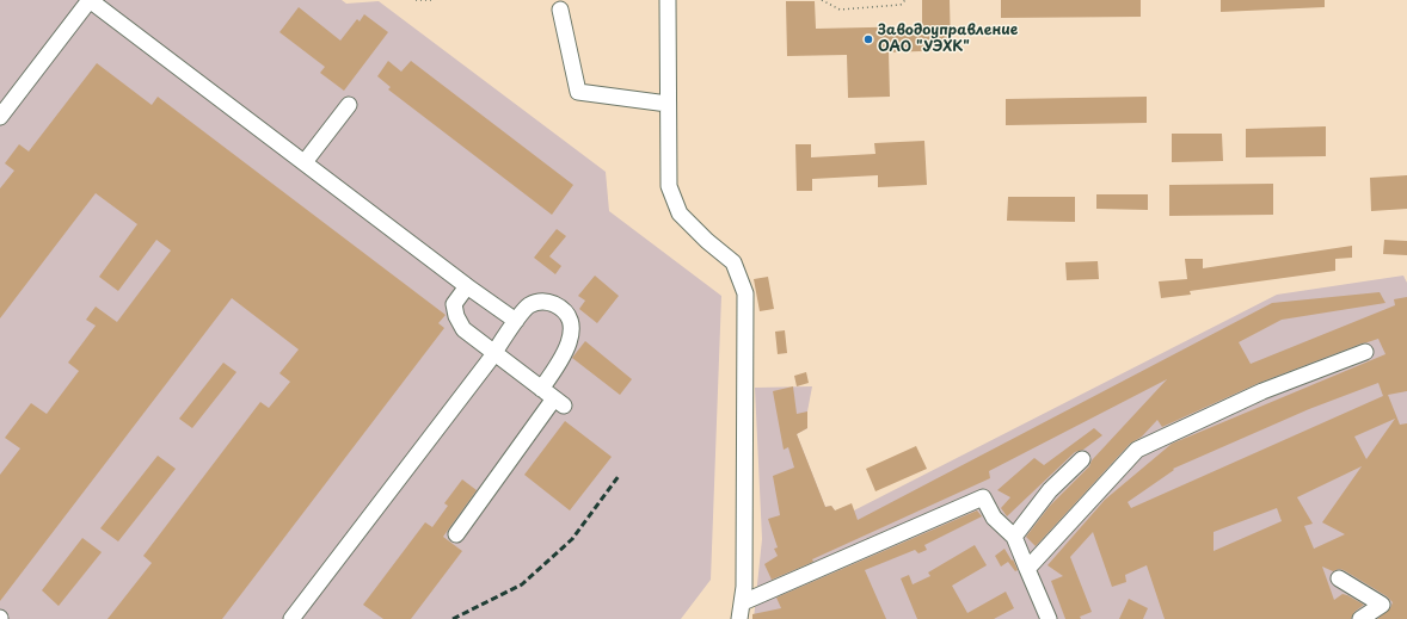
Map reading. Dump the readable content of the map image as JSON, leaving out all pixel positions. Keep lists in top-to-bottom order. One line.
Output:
{"places":["Заводоуправление ОАО \"УЭХК\""]}
